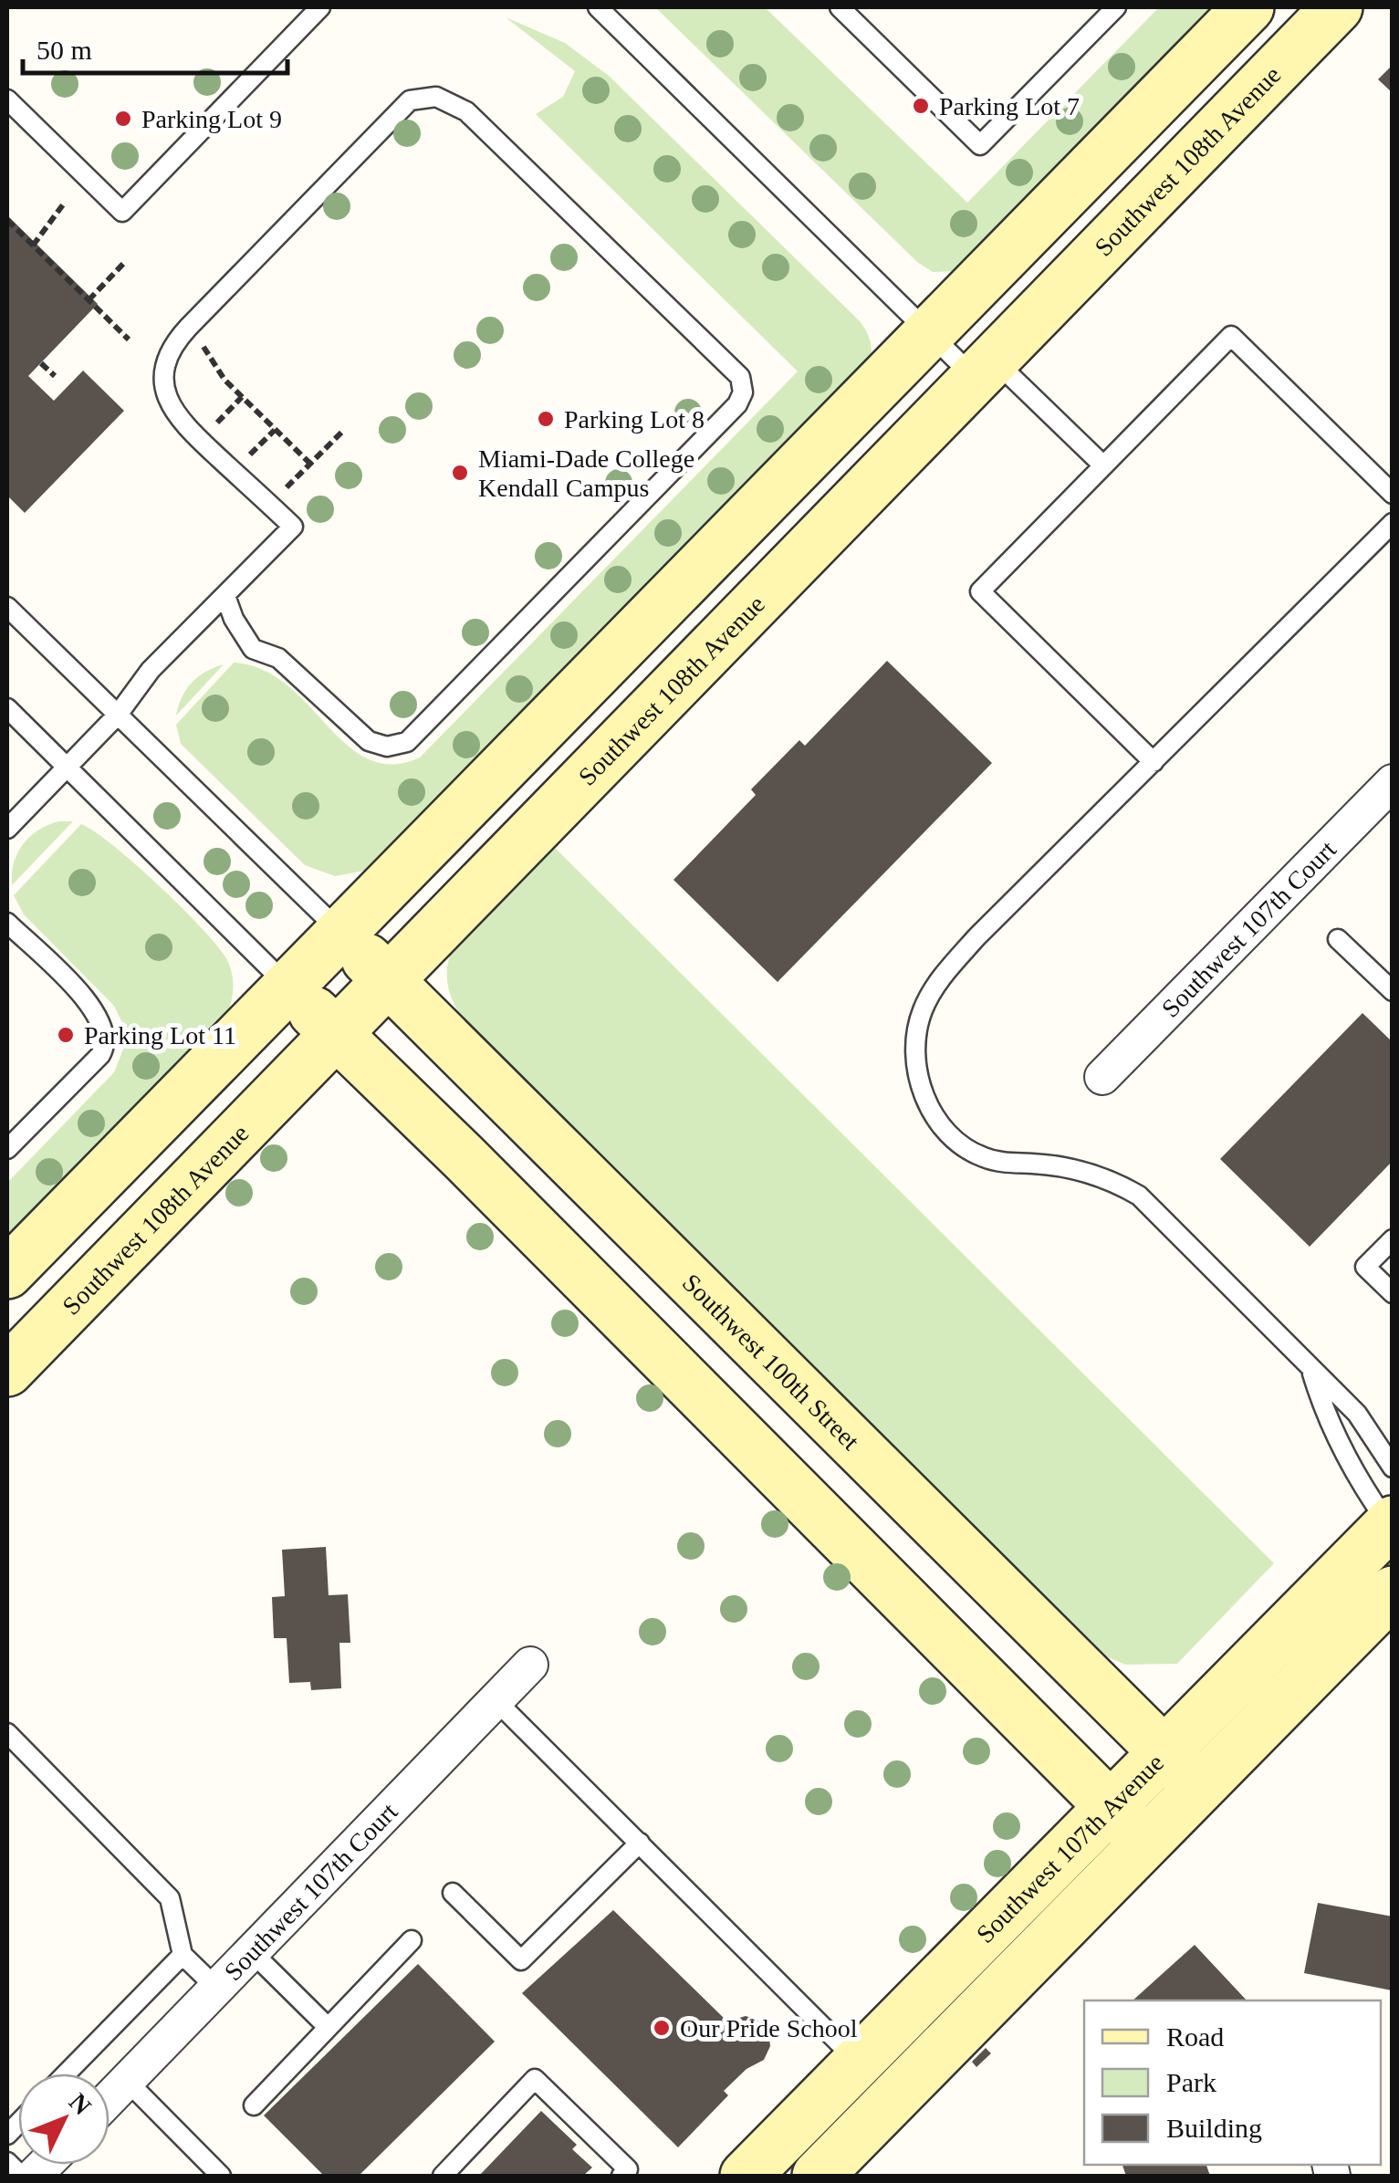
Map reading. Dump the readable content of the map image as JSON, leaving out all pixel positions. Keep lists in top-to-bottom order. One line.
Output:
{"streets":{"street":["Southwest 108th Avenue","Southwest 107th Court","Southwest 100th Street","Southwest 107th Avenue"]},"crossings":[["Southwest 108th Avenue","Southwest 100th Street"],["Southwest 100th Street","Southwest 107th Avenue"]],"places":["Parking Lot 7","Parking Lot 9","Parking Lot 8","Miami-Dade College Kendall Campus","Parking Lot 11","Our Pride School"],"legend":["Road","Park","Building"],"scale_bar":"50 m","north":"top right"}
